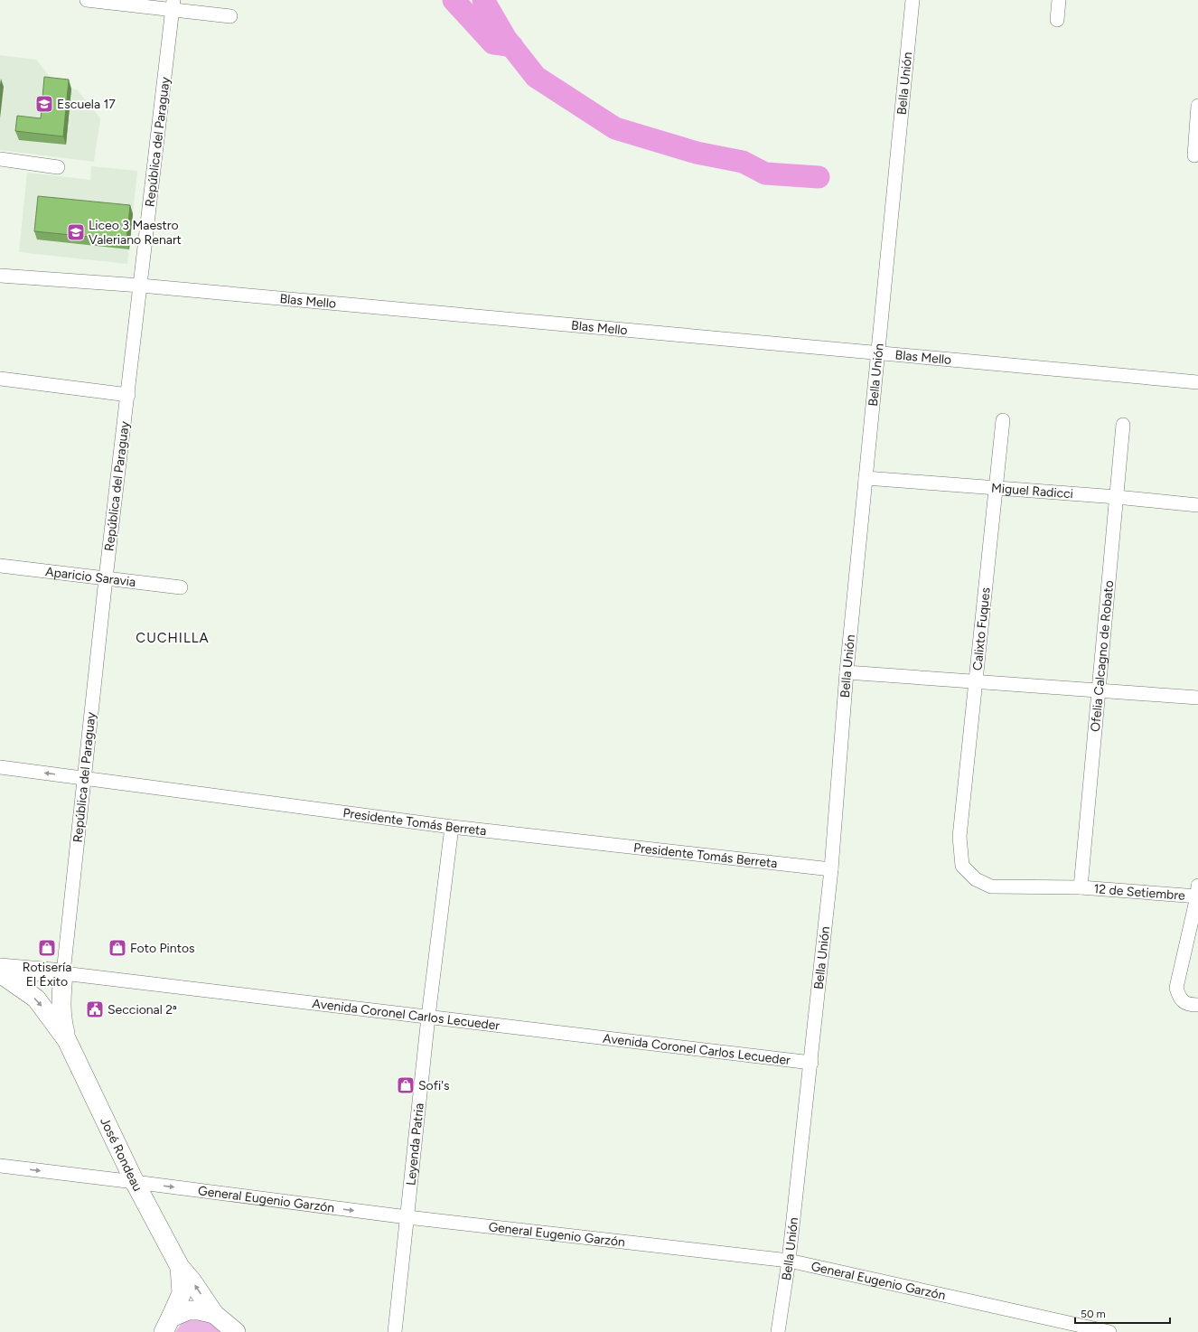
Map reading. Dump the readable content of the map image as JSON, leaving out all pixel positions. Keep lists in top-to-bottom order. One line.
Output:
{"streets":{"main road":["Avenida Coronel Carlos Lecueder","José Rondeau"],"street":["Bella Unión","República del Paraguay","Blas Mello","Miguel Radicci","Aparicio Saravia","Calixto Fuques","Ofelia Calcagno de Robato","Presidente Tomás Berreta","12 de Setiembre","Leyenda Patria","General Eugenio Garzón"]},"crossings":[["Bella Unión","Blas Mello"],["Bella Unión","Miguel Radicci"],["Bella Unión","Presidente Tomás Berreta"],["Bella Unión","Avenida Coronel Carlos Lecueder"],["Bella Unión","General Eugenio Garzón"],["República del Paraguay","Blas Mello"],["República del Paraguay","Aparicio Saravia"],["República del Paraguay","Presidente Tomás Berreta"],["República del Paraguay","Avenida Coronel Carlos Lecueder"],["República del Paraguay","José Rondeau"],["Miguel Radicci","Calixto Fuques"],["Miguel Radicci","Ofelia Calcagno de Robato"],["Calixto Fuques","Ofelia Calcagno de Robato"],["Calixto Fuques","12 de Setiembre"],["Ofelia Calcagno de Robato","12 de Setiembre"],["Presidente Tomás Berreta","Leyenda Patria"],["Avenida Coronel Carlos Lecueder","Leyenda Patria"],["Avenida Coronel Carlos Lecueder","José Rondeau"],["Leyenda Patria","General Eugenio Garzón"],["José Rondeau","General Eugenio Garzón"]],"one_way":["General Eugenio Garzón"],"districts":["CUCHILLA"],"places":{"school or university":["Escuela 17","Liceo 3 Maestro Valeriano Renart"],"shop":["Rotisería El Éxito","Foto Pintos","Sofi's"],"public building":["Seccional 2ª"]},"scale_bar":"50 m"}
